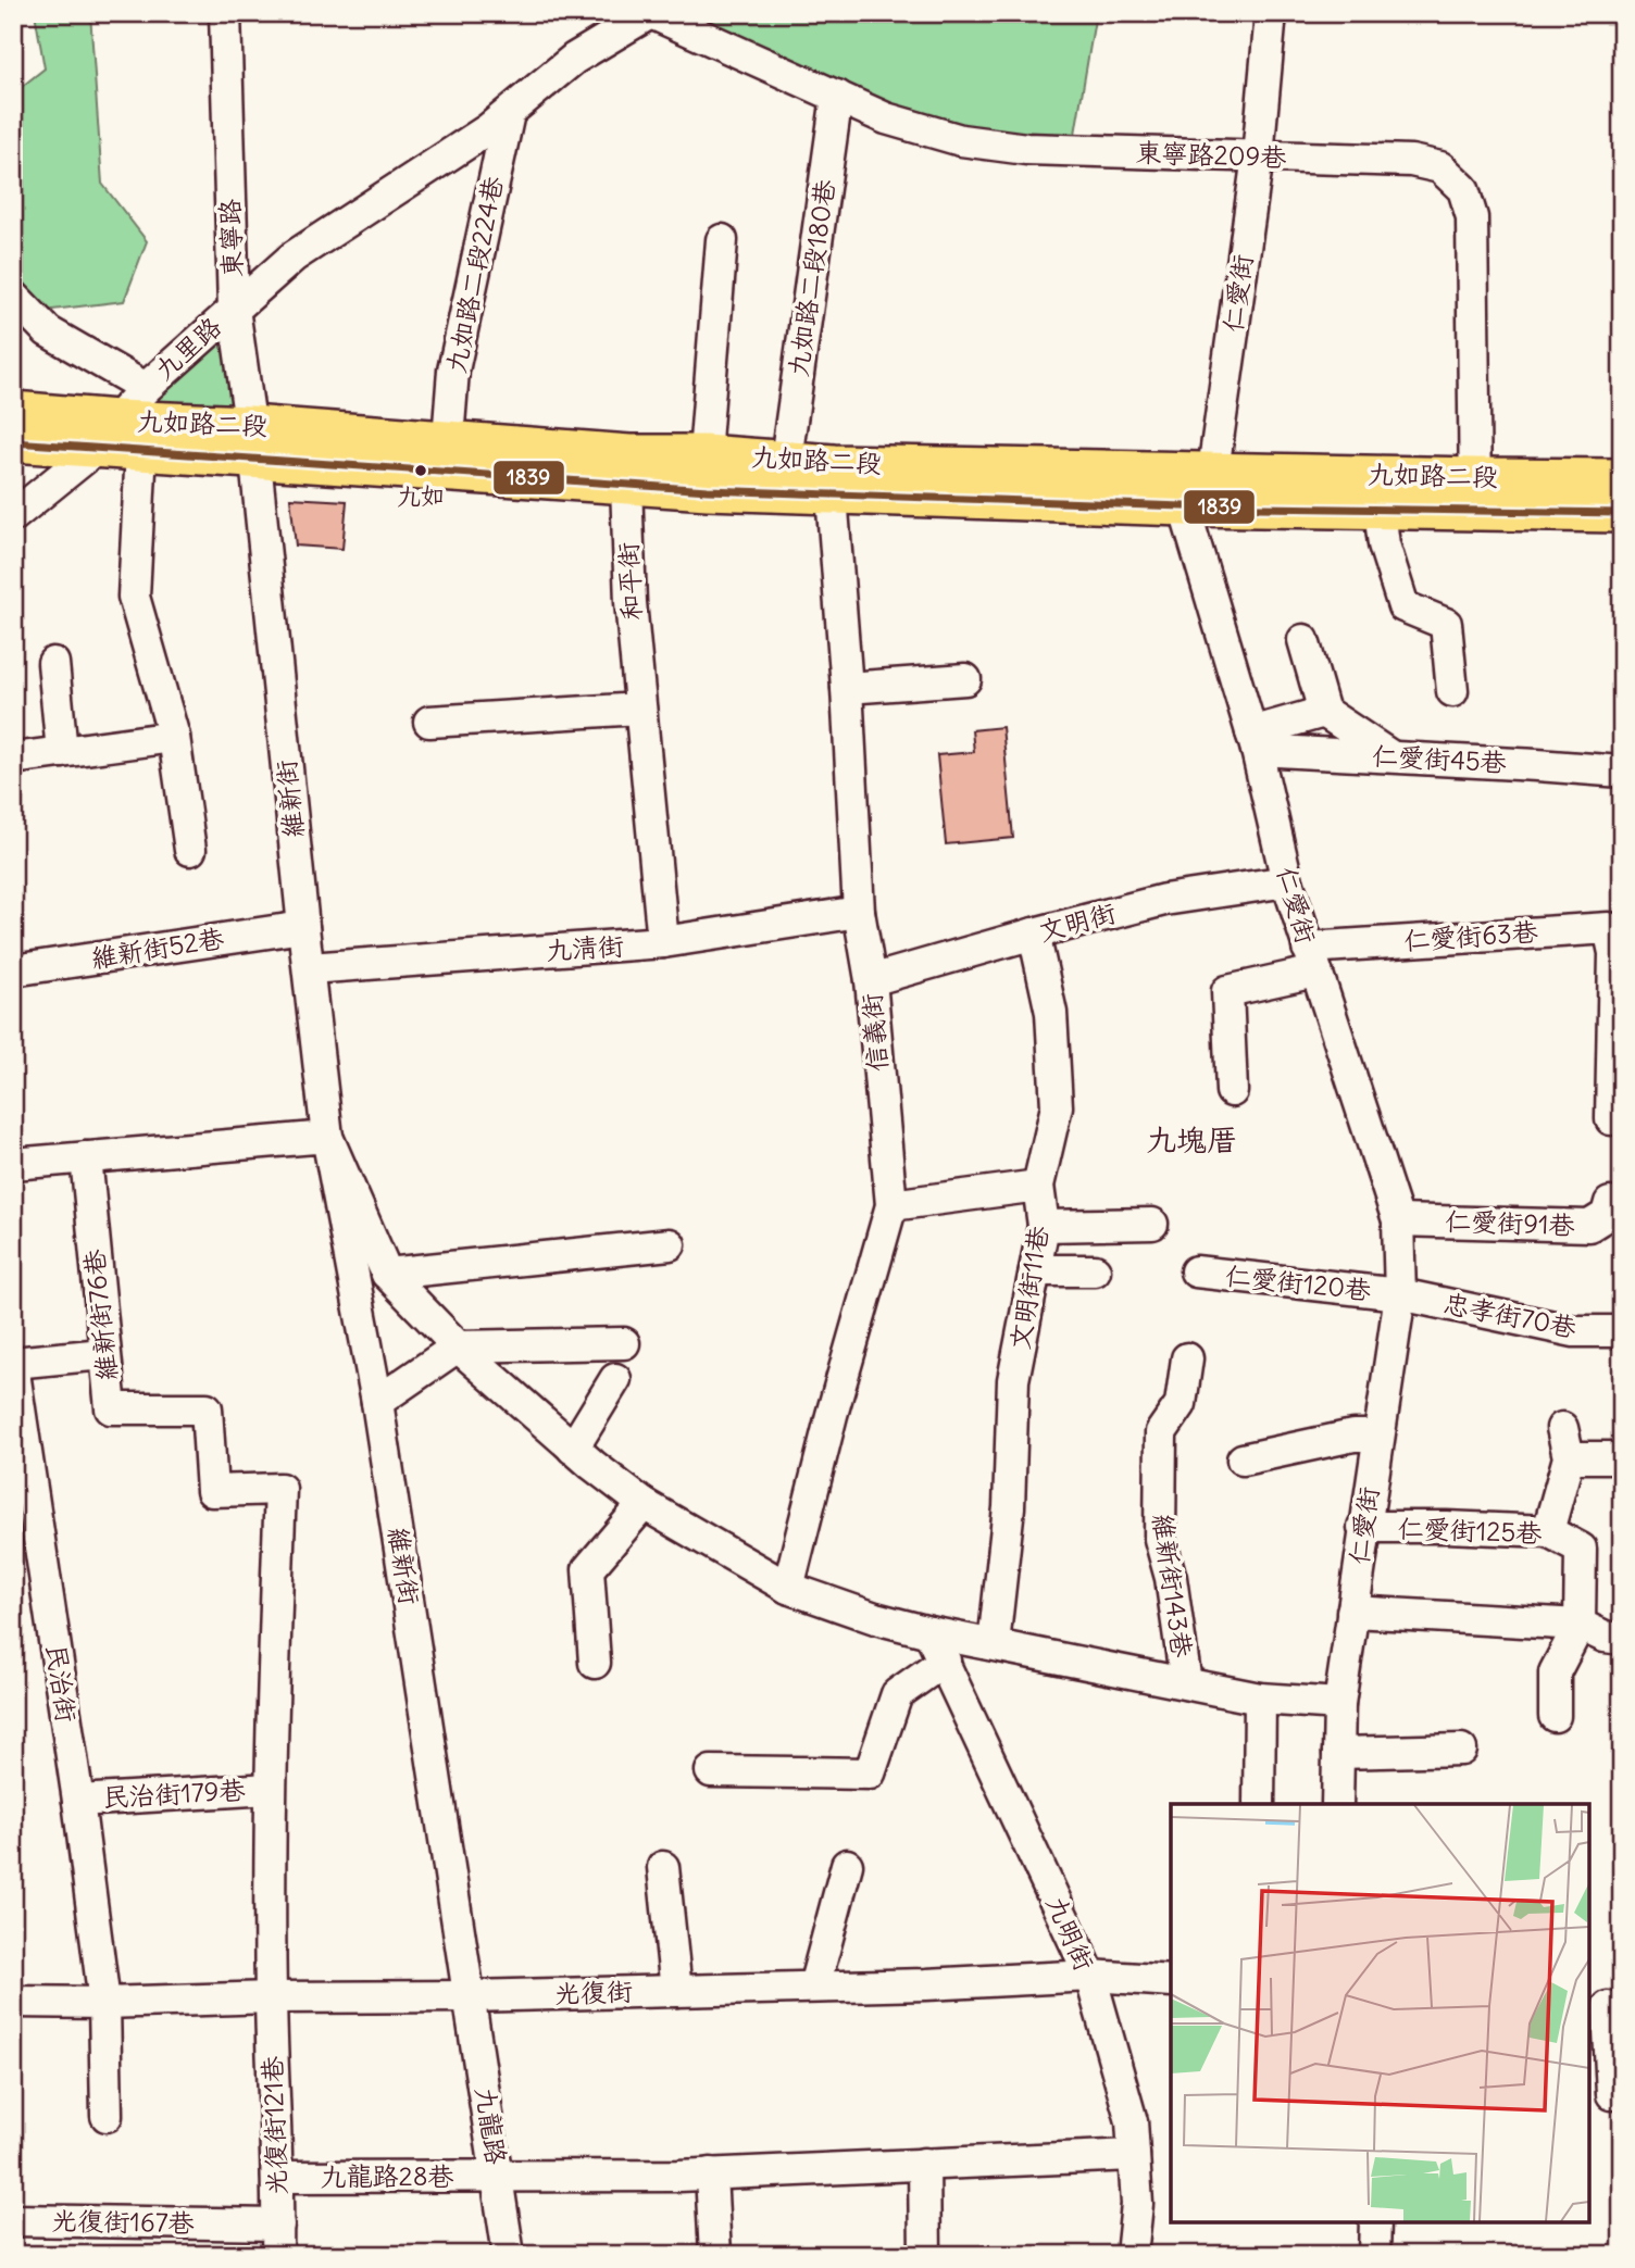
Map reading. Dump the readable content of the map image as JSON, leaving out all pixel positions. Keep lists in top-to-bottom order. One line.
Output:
{"streets":{"main road":["九如路二段"],"street":["東寧路209巷","東寧路","九如路二段224巷","九如路二段180巷","仁愛街","九里路","和平街","仁愛街45巷","維新街","文明街","仁愛街63巷","維新街52巷","九清街","信義街","仁愛街91巷","仁愛街120巷","文明街11巷","維新街76巷","忠孝街70巷","仁愛街125巷","維新街143巷","民治街","民治街179巷","九明街","光復街","光復街121巷","九龍路","九龍路28巷","光復街167巷"]},"crossings":[["東寧路209巷","九如路二段180巷"],["東寧路209巷","仁愛街"],["東寧路209巷","九里路"],["東寧路209巷","九如路二段"],["東寧路","九里路"],["東寧路","九如路二段"],["東寧路","維新街"],["九如路二段224巷","九里路"],["九如路二段224巷","九如路二段"],["九如路二段180巷","九如路二段"],["仁愛街","九如路二段"],["仁愛街","仁愛街45巷"],["仁愛街","維新街"],["仁愛街","文明街"],["仁愛街","仁愛街63巷"],["仁愛街","仁愛街91巷"],["仁愛街","仁愛街120巷"],["仁愛街","忠孝街70巷"],["仁愛街","仁愛街125巷"],["九里路","九如路二段"],["九如路二段","和平街"],["九如路二段","維新街"],["九如路二段","信義街"],["和平街","九清街"],["維新街","維新街52巷"],["維新街","九清街"],["維新街","信義街"],["維新街","文明街11巷"],["維新街","維新街143巷"],["維新街","九明街"],["維新街","光復街"],["維新街","九龍路"],["文明街","信義街"],["文明街","文明街11巷"],["九清街","信義街"],["仁愛街120巷","忠孝街70巷"],["維新街76巷","光復街121巷"],["民治街","民治街179巷"],["民治街","光復街"],["民治街179巷","光復街121巷"],["九明街","光復街"],["九明街","九龍路28巷"],["光復街","光復街121巷"],["光復街","九龍路"],["光復街121巷","九龍路28巷"],["光復街121巷","光復街167巷"],["九龍路","九龍路28巷"]],"districts":["九塊厝"],"places":["九如"],"lines":["transit line 1839"]}
